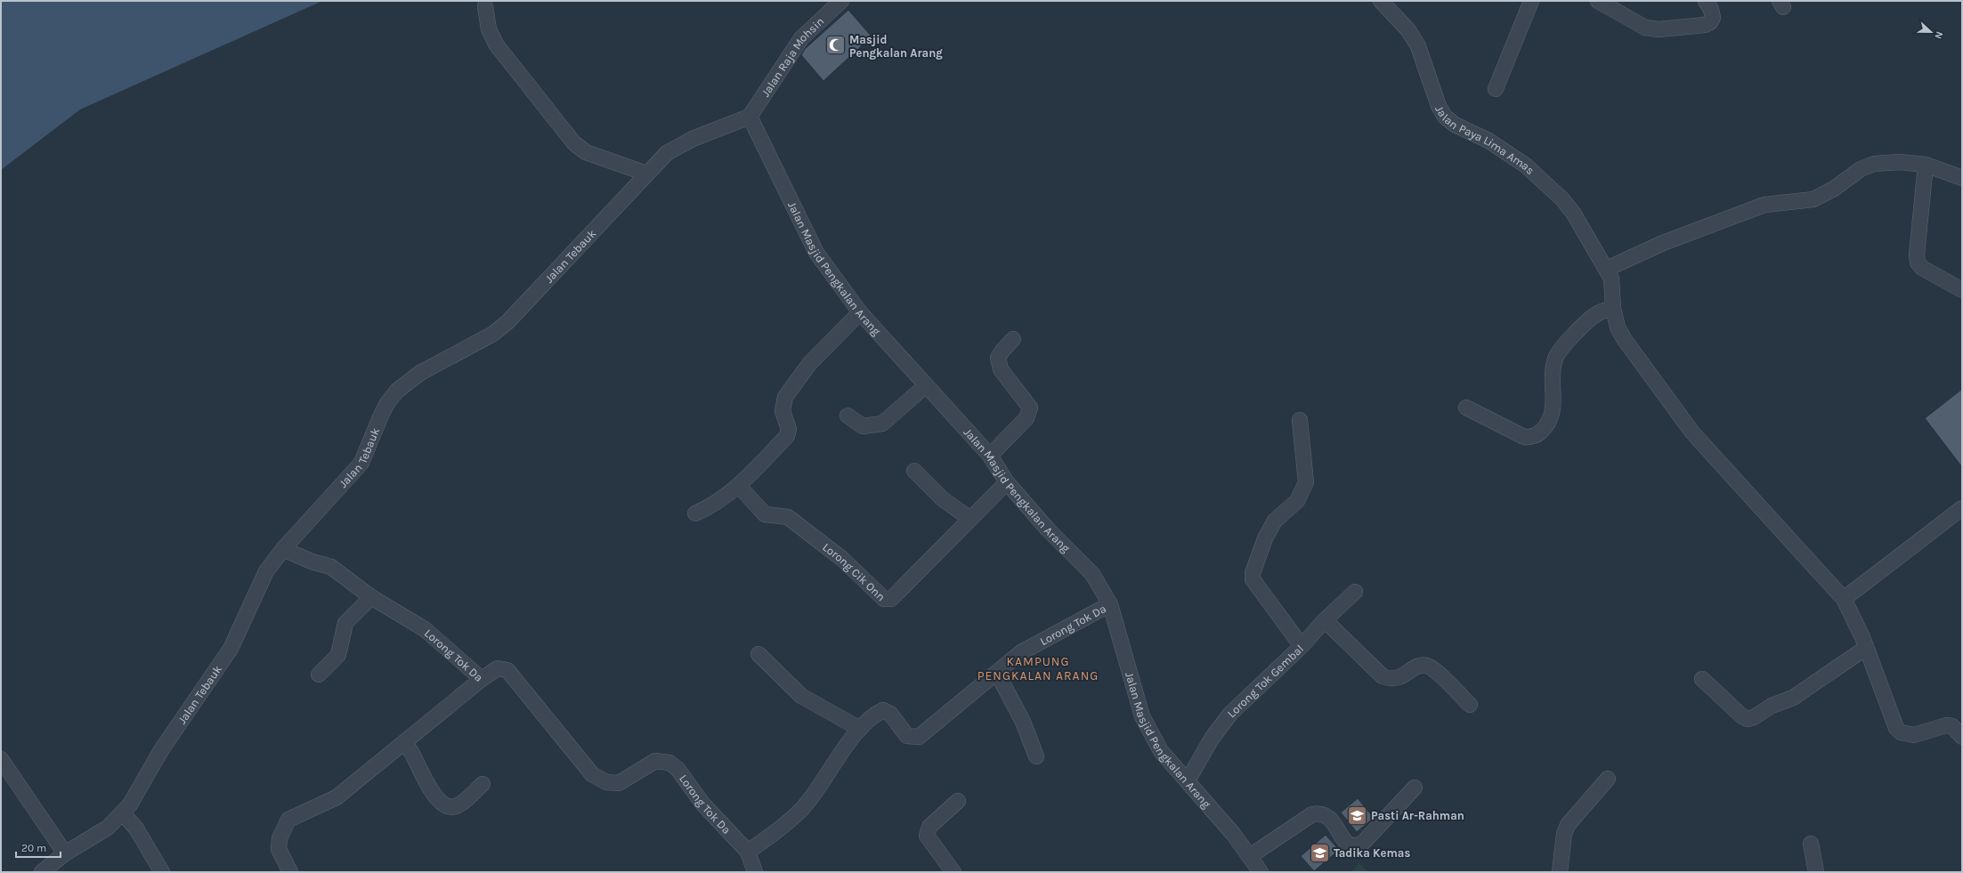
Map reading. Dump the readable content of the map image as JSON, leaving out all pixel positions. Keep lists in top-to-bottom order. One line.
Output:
{"streets":{"street":["Jalan Raja Mohsin","Jalan Paya Lima Amas","Jalan Tebauk","Jalan Masjid Pengkalan Arang","Lorong Cik Onn","Lorong Tok Da","Lorong Tok Gembal"]},"crossings":[["Jalan Raja Mohsin","Jalan Tebauk"],["Jalan Raja Mohsin","Jalan Masjid Pengkalan Arang"],["Jalan Tebauk","Jalan Masjid Pengkalan Arang"],["Jalan Tebauk","Lorong Tok Da"],["Jalan Masjid Pengkalan Arang","Lorong Cik Onn"],["Jalan Masjid Pengkalan Arang","Lorong Tok Da"],["Jalan Masjid Pengkalan Arang","Lorong Tok Gembal"]],"districts":["KAMPUNG PENGKALAN ARANG"],"places":{"mosque":["Masjid Pengkalan Arang"],"school or university":["Pasti Ar-Rahman","Tadika Kemas"]},"scale_bar":"20 m","north":"right"}
